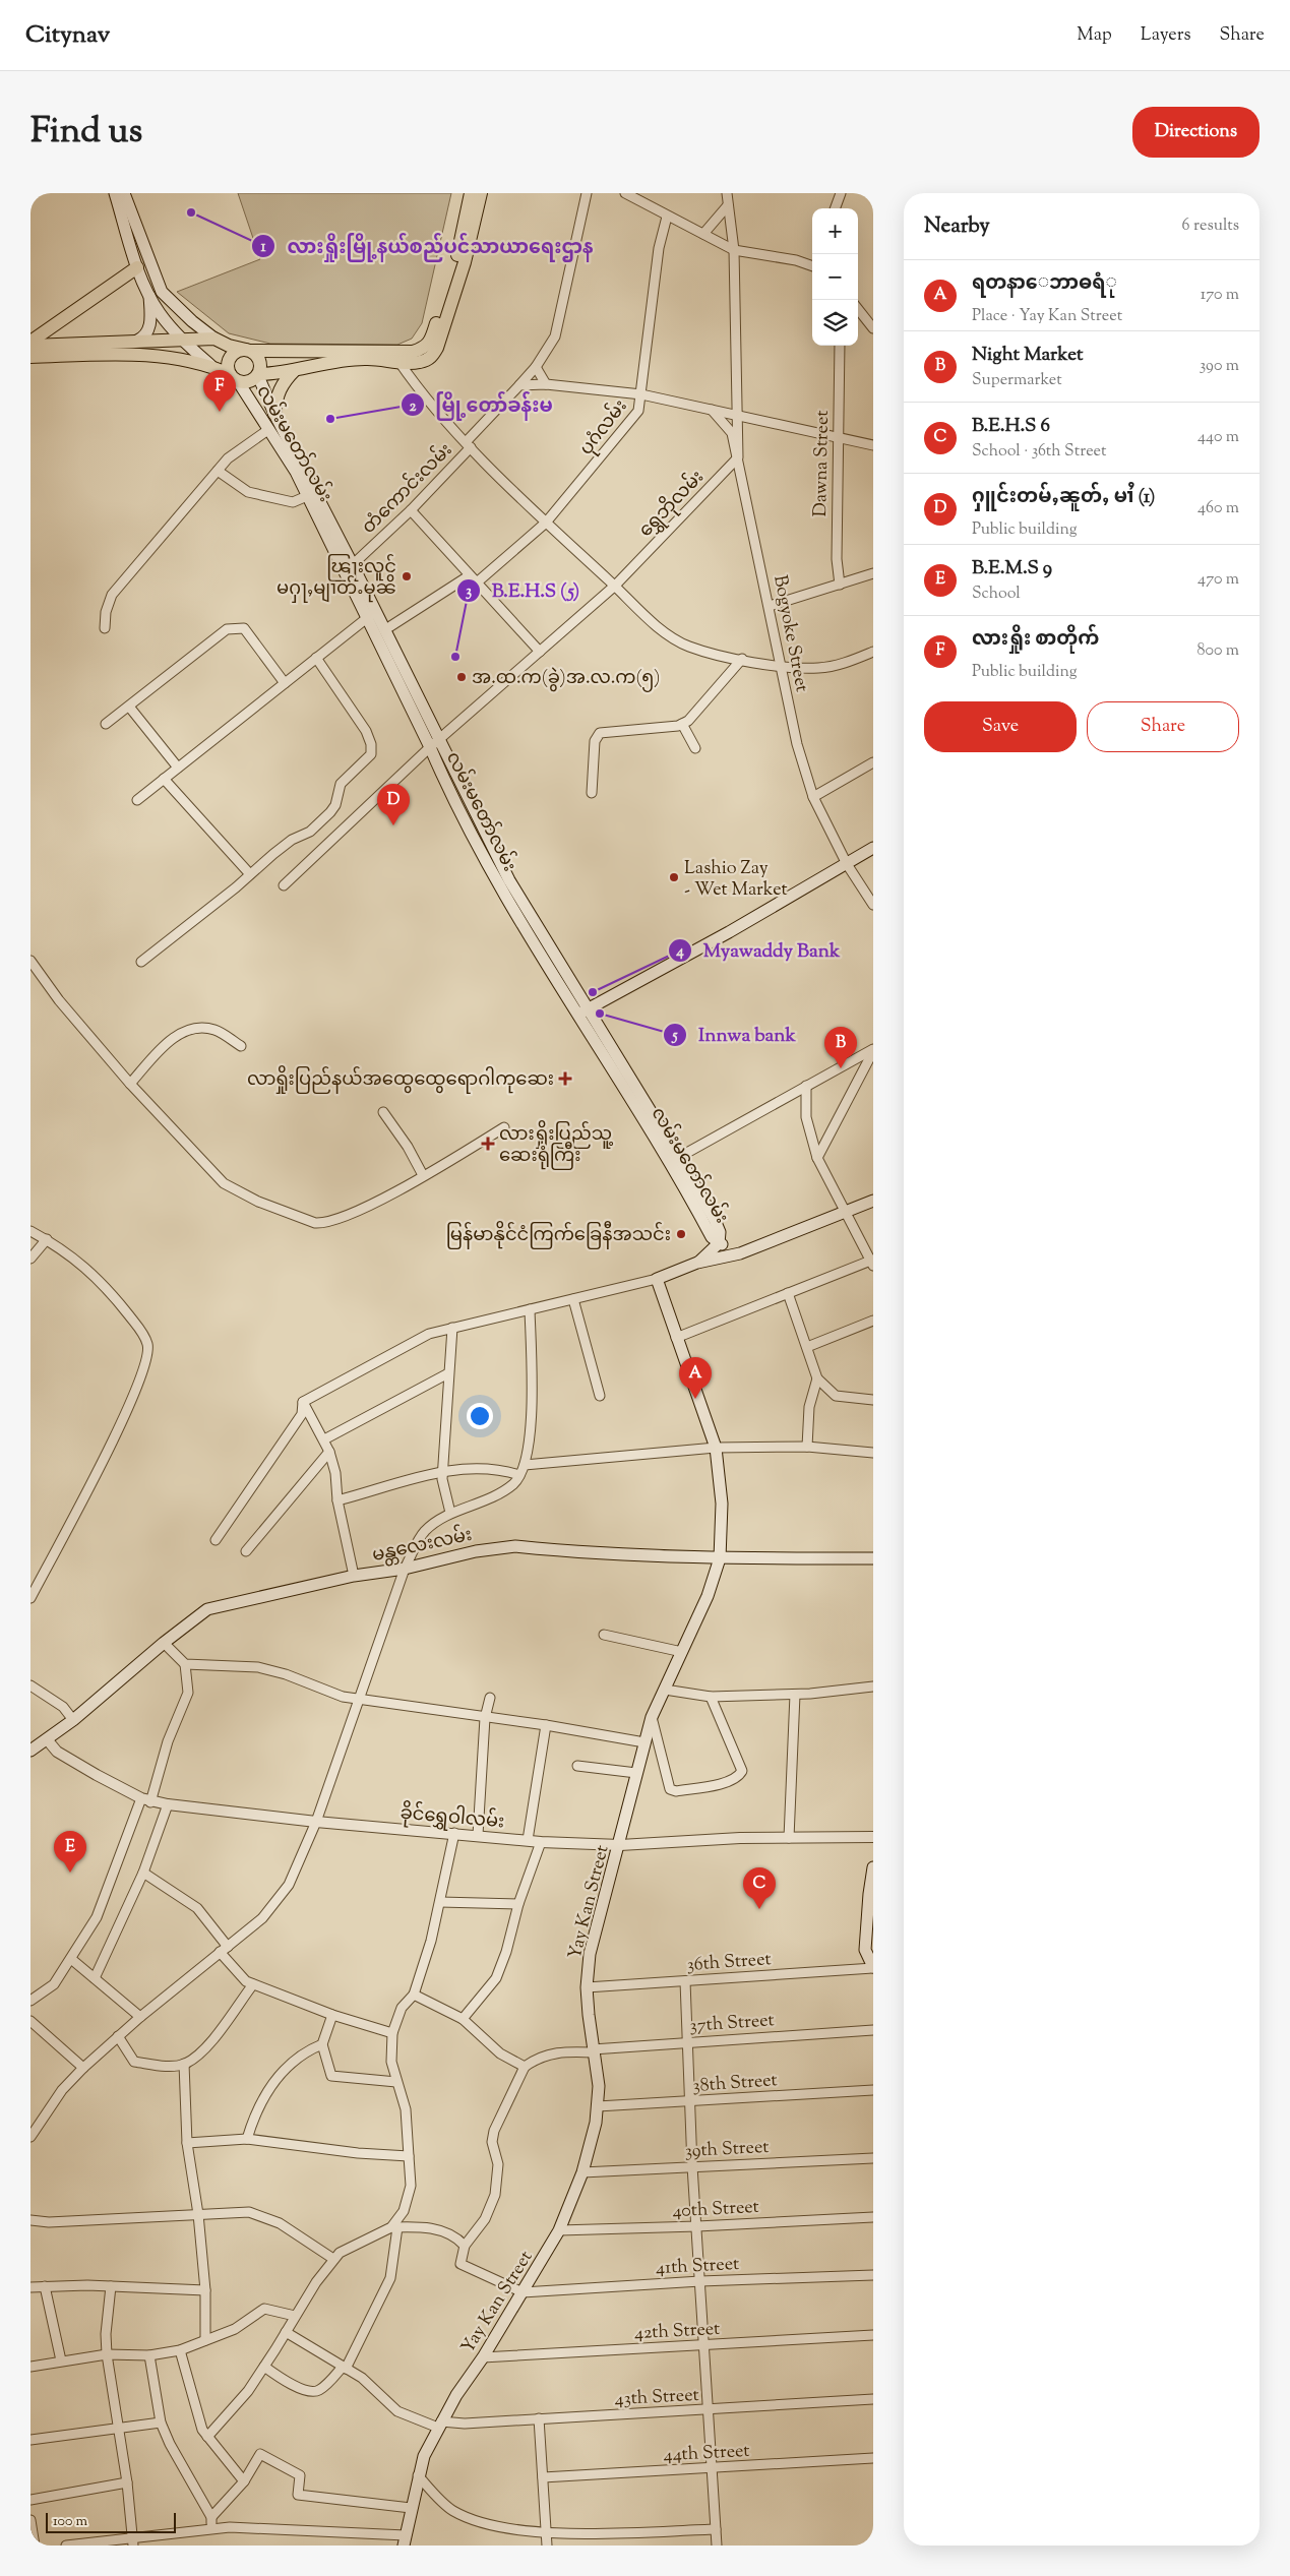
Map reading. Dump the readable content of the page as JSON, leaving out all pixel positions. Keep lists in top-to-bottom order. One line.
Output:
{"streets":{"main road":["လမ်းမတော်လမ်း","မန္တလေးလမ်း","Yay Kan Street"],"street":["ပုဂံလမ်း","Dawna Street","တံကောင်းလမ်း","ရွှေဘိုလမ်း","Bogyoke Street","ခိုင်ရွှေဝါလမ်း","36th Street","37th Street","38th Street","39th Street","40th Street","41th Street","42th Street","43th Street","44th Street"]},"crossings":[["လမ်းမတော်လမ်း","တံကောင်းလမ်း"],["လမ်းမတော်လမ်း","ရွှေဘိုလမ်း"],["ရွှေဘိုလမ်း","Bogyoke Street"],["မန္တလေးလမ်း","ခိုင်ရွှေဝါလမ်း"],["မန္တလေးလမ်း","Yay Kan Street"],["ခိုင်ရွှေဝါလမ်း","Yay Kan Street"],["Yay Kan Street","36th Street"],["Yay Kan Street","37th Street"],["Yay Kan Street","38th Street"],["Yay Kan Street","39th Street"],["Yay Kan Street","40th Street"],["Yay Kan Street","41th Street"],["Yay Kan Street","42th Street"],["Yay Kan Street","43th Street"]],"places":{"other":["လားရှိုးမြို့နယ်စည်ပင်သာယာရေးဌာန","မြို့တော်ခန်းမ","ၽြႃးလူင် မႁႃႇမျၢတ်ႉမုၼိ","B.E.H.S (5)","အ.ထ.က(ခွဲ)အ.လ.က(၅)","Lashio Zay - Wet Market","Myawaddy Bank","Innwa bank","မြန်မာနိုင်ငံကြက်ခြေနီအသင်း"],"health":["လာရှိုးပြည်နယ်အထွေထွေရောဂါကုဆေး","လားရှိုးပြည်သူ့ ဆေးရုံကြီး"]},"scale_bar":"100 m","page":{"header":"Citynav","nav":["Map","Layers","Share"],"title":"Find us","buttons":["Directions",["Save","Share"]],"heading":["Nearby","6 results"],"map_buttons":["+","−"],"list":[{"mark":"A","name":"ရတနာေဘာဓရံု","note":"Place · Yay Kan Street","value":"170 m"},{"mark":"B","name":"Night Market","note":"Supermarket","value":"390 m"},{"mark":"C","name":"B.E.H.S 6","note":"School · 36th Street","value":"440 m"},{"mark":"D","name":"ႁူင်းတမ်ႇၼူတ်ႇ မၢႆ (1)","note":"Public building","value":"460 m"},{"mark":"E","name":"B.E.M.S 9","note":"School","value":"470 m"},{"mark":"F","name":"လားရှိုး စာတိုက်","note":"Public building","value":"800 m"}],"pins":["F","D","B","A","E","C"],"scale":"100 m"}}
